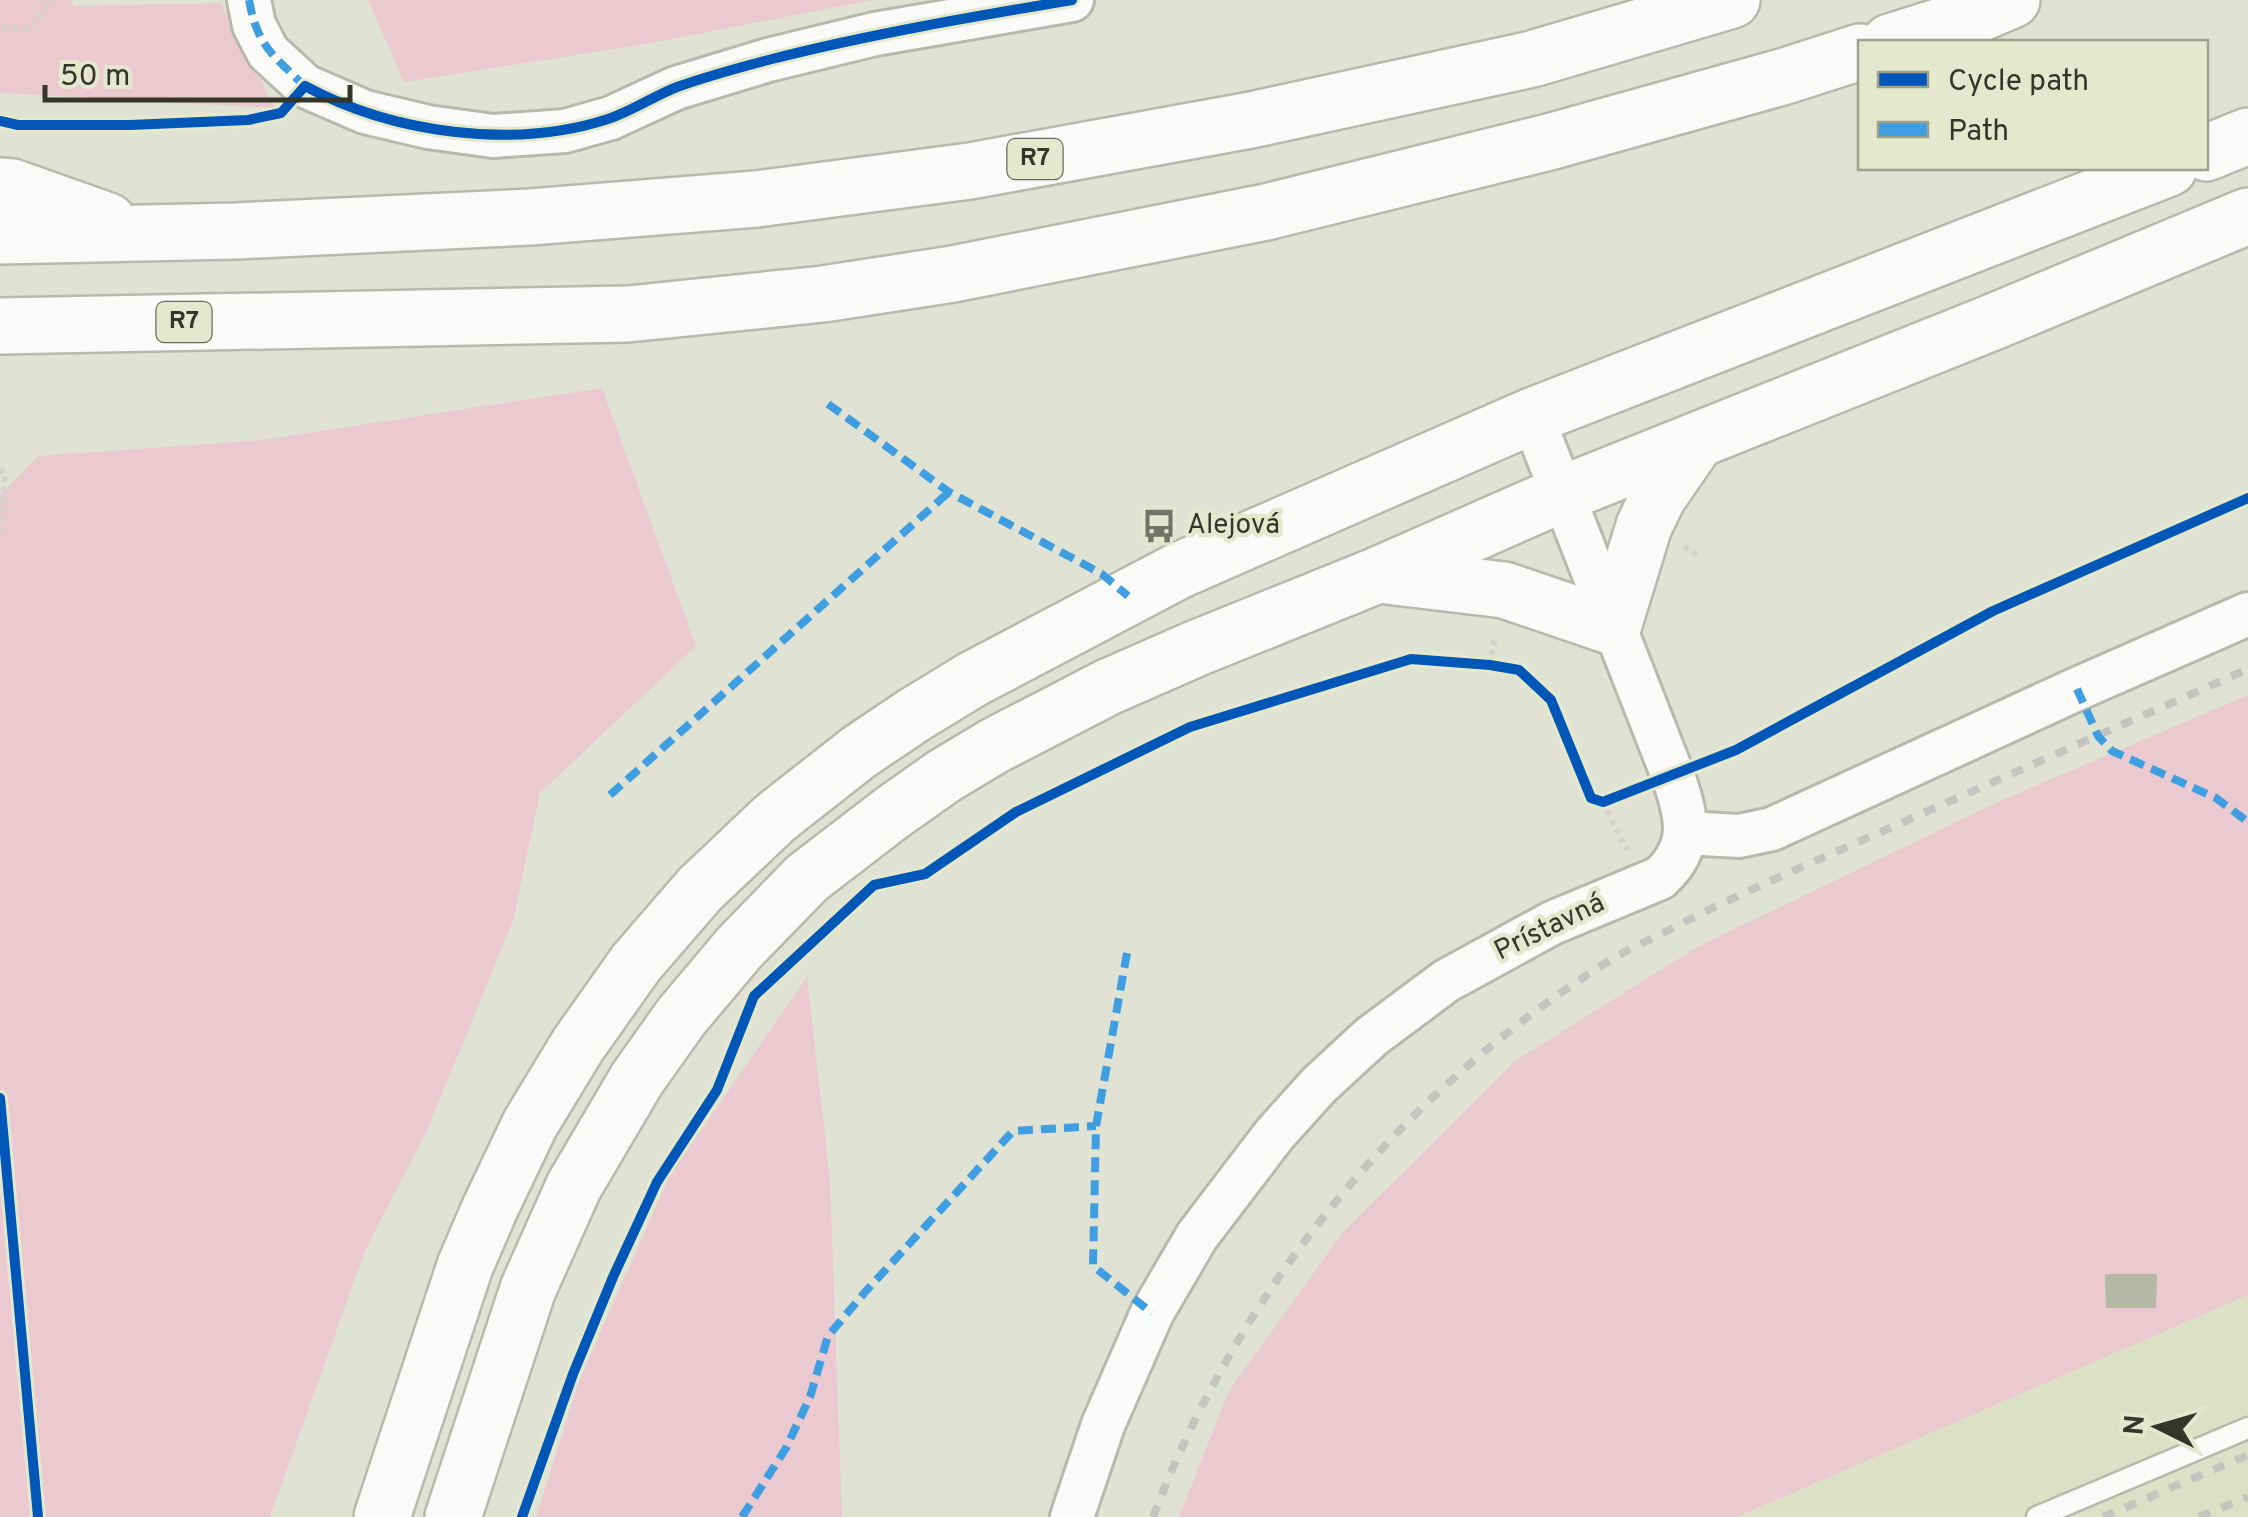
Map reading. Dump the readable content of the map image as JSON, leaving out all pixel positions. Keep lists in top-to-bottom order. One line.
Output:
{"streets":{"main road":["R7"],"street":["Prístavná"]},"places":{"bus stop":["Alejová"]},"legend":["Cycle path","Path"],"scale_bar":"50 m","north":"left"}
